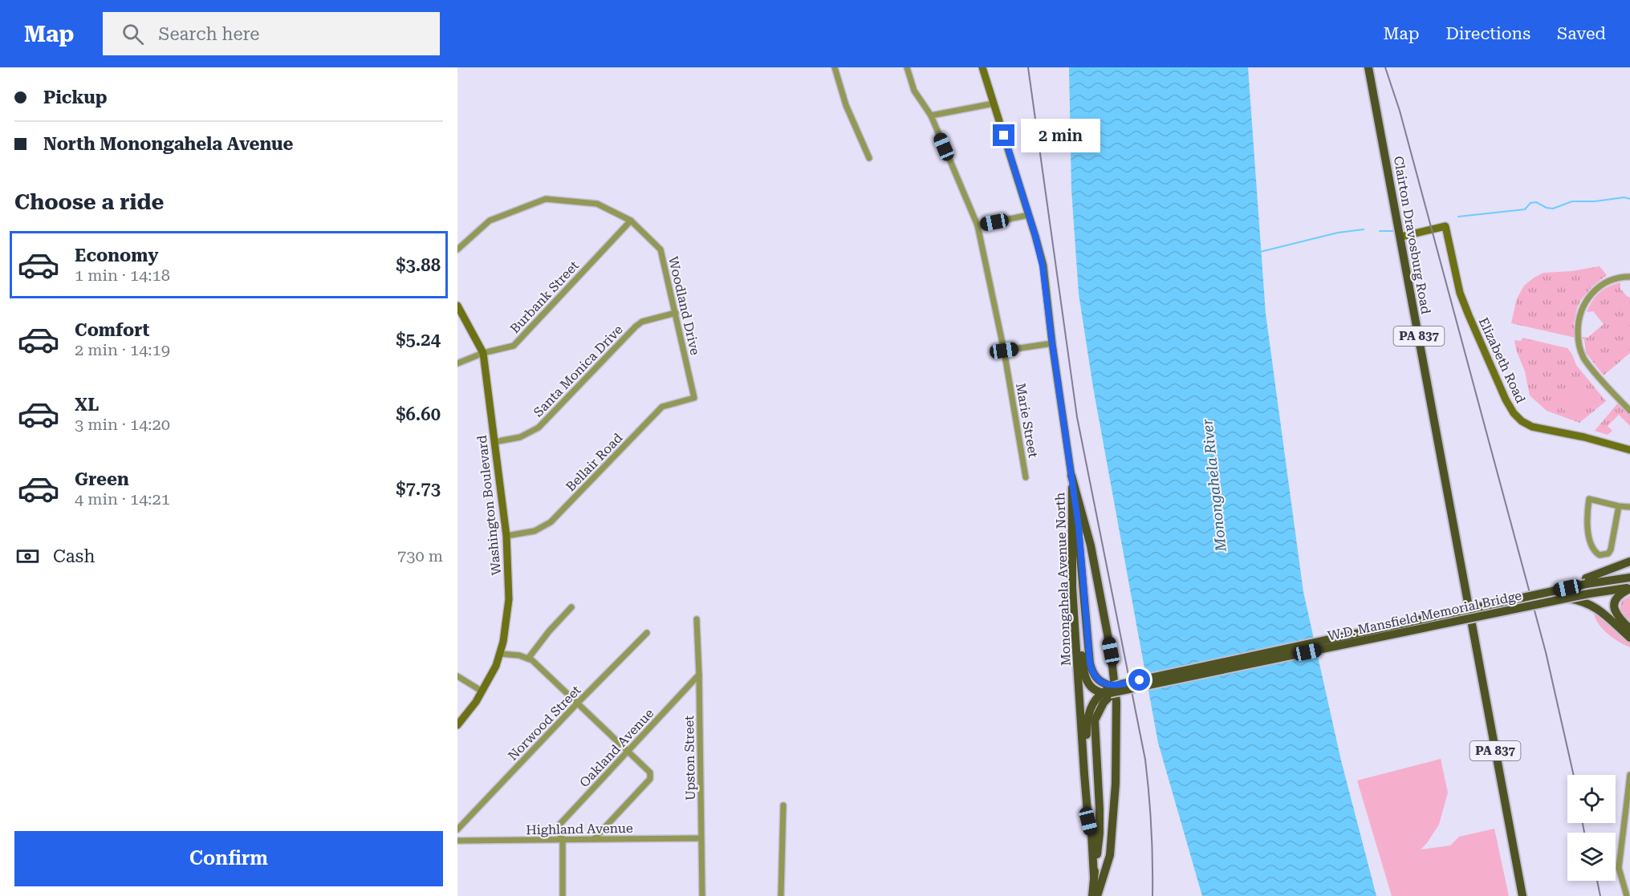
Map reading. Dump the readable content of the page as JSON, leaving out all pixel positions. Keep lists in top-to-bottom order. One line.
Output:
{"streets":{"main road":["Clairton Dravosburg Road","PA 837","Elizabeth Road","Washington Boulevard","Monongahela Avenue North","W.D. Mansfield Memorial Bridge"],"street":["Burbank Street","Woodland Drive","Santa Monica Drive","Marie Street","Bellair Road","Norwood Street","Oakland Avenue","Upston Street","Highland Avenue"]},"crossings":[["Clairton Dravosburg Road","PA 837"],["Clairton Dravosburg Road","Elizabeth Road"],["Clairton Dravosburg Road","W.D. Mansfield Memorial Bridge"],["Burbank Street","Woodland Drive"],["Burbank Street","Washington Boulevard"],["Woodland Drive","Santa Monica Drive"],["Woodland Drive","Bellair Road"],["PA 837","W.D. Mansfield Memorial Bridge"],["Santa Monica Drive","Washington Boulevard"],["Bellair Road","Washington Boulevard"],["Oakland Avenue","Upston Street"],["Oakland Avenue","Highland Avenue"],["Upston Street","Highland Avenue"]],"water":["Monongahela River"],"page":{"header":"Map","search":"Search here","nav":["Map","Directions","Saved"],"banner":["Pickup","North Monongahela Avenue"],"bubble":"2 min","heading":"Choose a ride","list":[{"name":"Economy","note":"1 min · 14:18","value":"$3.88"},{"name":"Comfort","note":"2 min · 14:19","value":"$5.24"},{"name":"XL","note":"3 min · 14:20","value":"$6.60"},{"name":"Green","note":"4 min · 14:21","value":"$7.73"}],"pay":["Cash","730 m"],"buttons":"Confirm"}}
